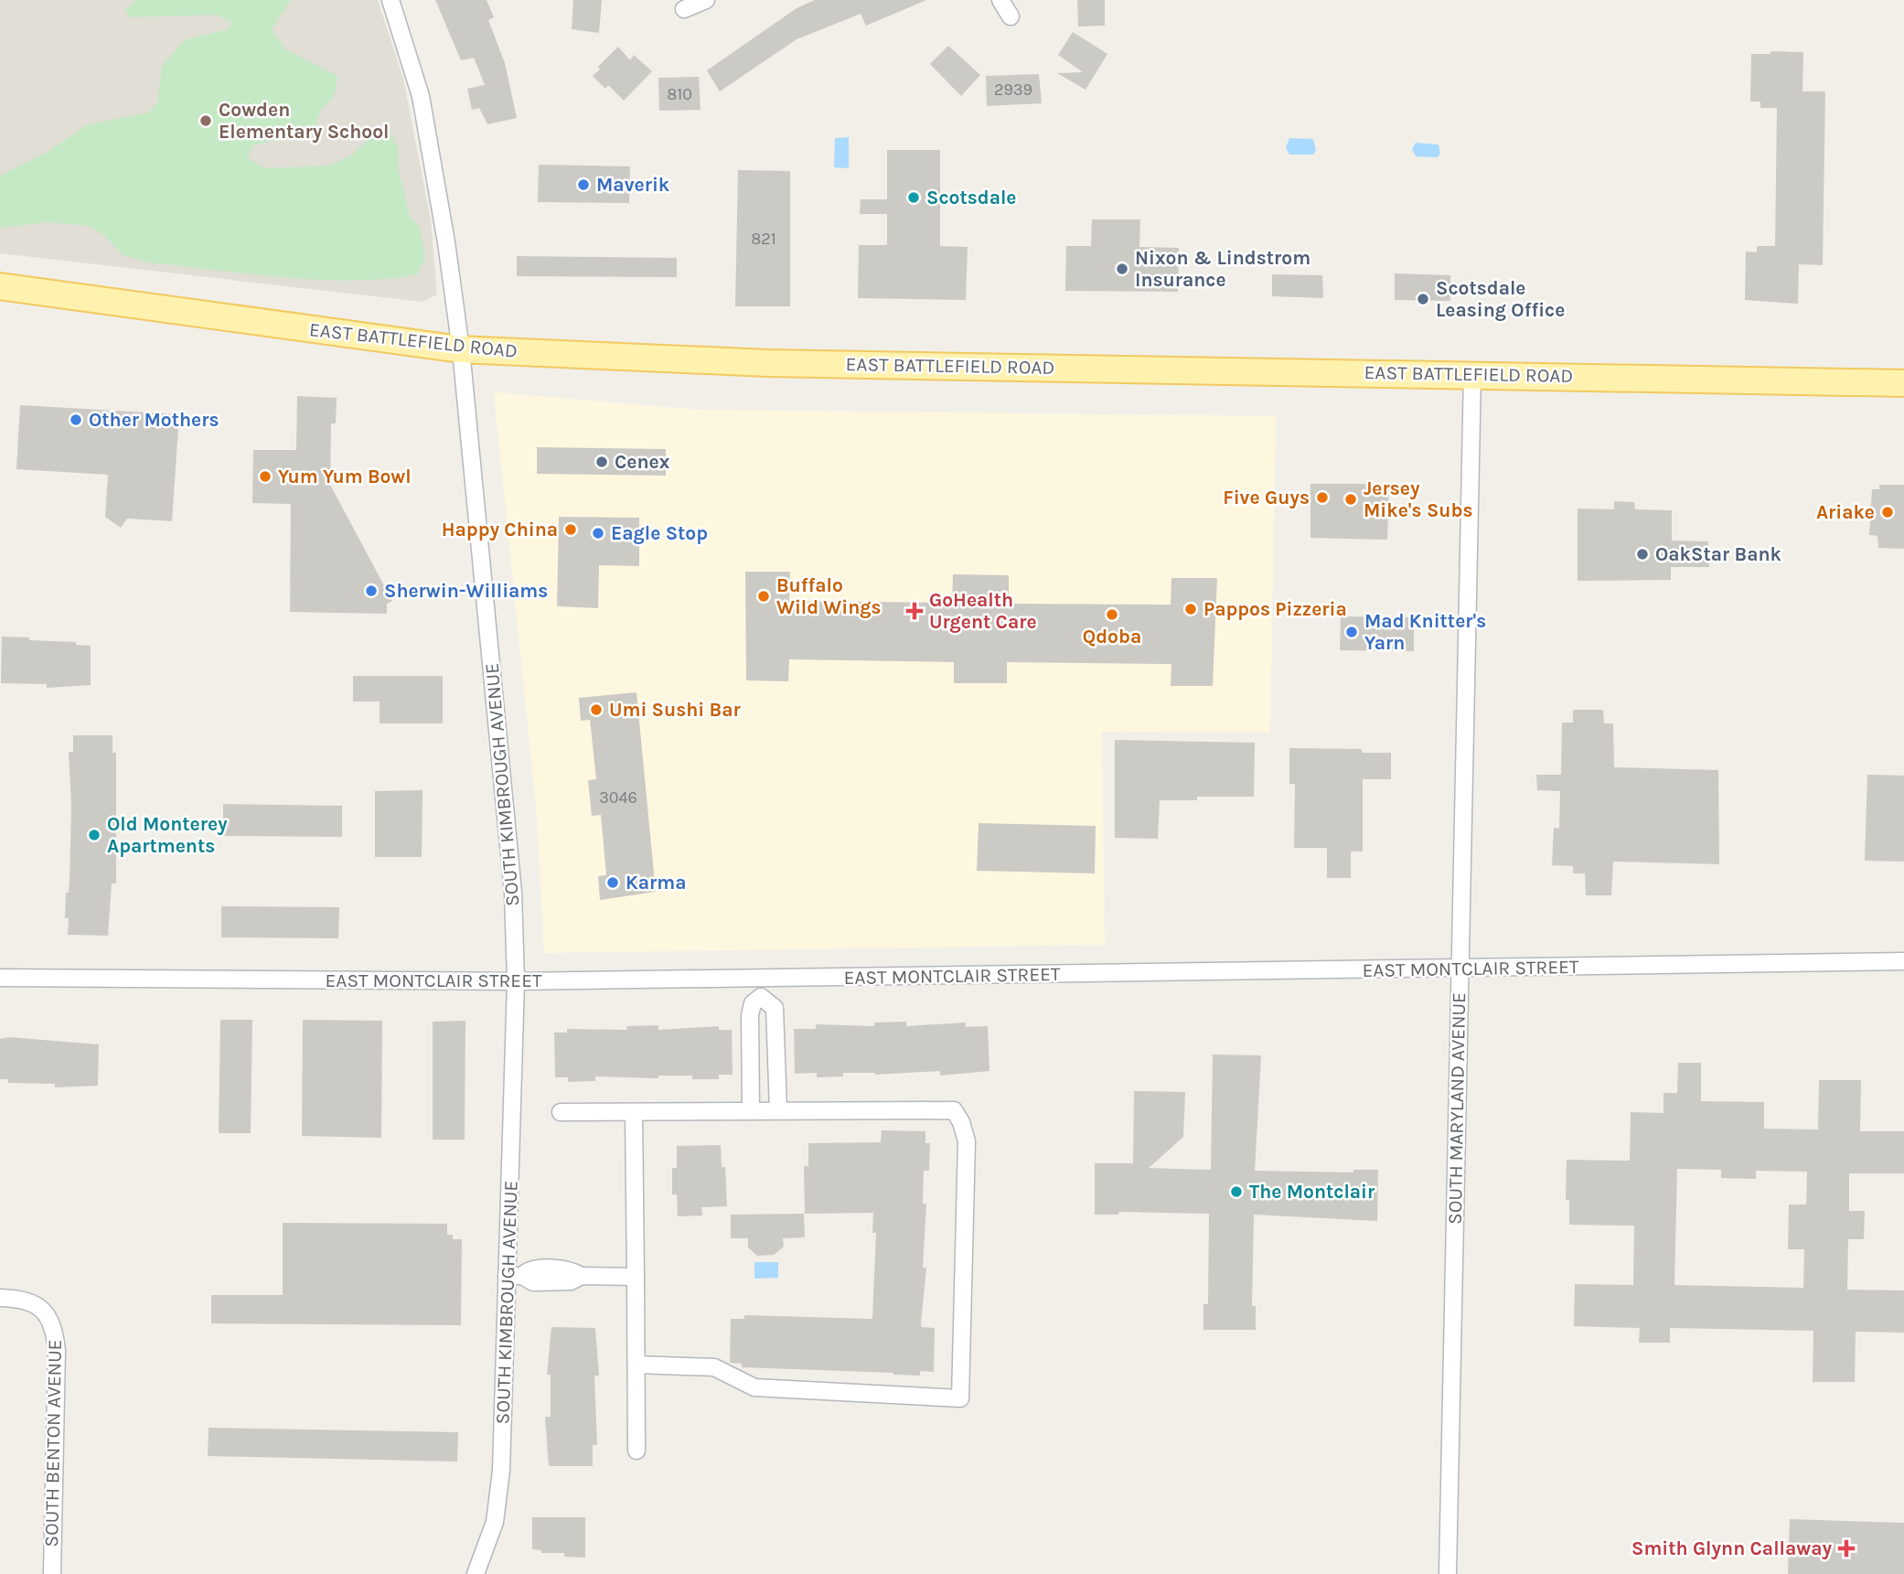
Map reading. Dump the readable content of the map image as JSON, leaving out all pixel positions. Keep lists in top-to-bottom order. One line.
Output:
{"streets":{"main road":["EAST BATTLEFIELD ROAD"],"street":["SOUTH KIMBROUGH AVENUE","EAST MONTCLAIR STREET","SOUTH MARYLAND AVENUE","SOUTH BENTON AVENUE"]},"crossings":[["EAST BATTLEFIELD ROAD","SOUTH KIMBROUGH AVENUE"],["EAST BATTLEFIELD ROAD","SOUTH MARYLAND AVENUE"],["SOUTH KIMBROUGH AVENUE","EAST MONTCLAIR STREET"],["EAST MONTCLAIR STREET","SOUTH MARYLAND AVENUE"]],"places":{"other":["Cowden Elementary School","Maverik","Scotsdale","Nixon & Lindstrom Insurance","Scotsdale Leasing Office","Other Mothers","Cenex","Yum Yum Bowl","Five Guys","Jersey Mike's Subs","Ariake","Happy China","Eagle Stop","OakStar Bank","Sherwin-Williams","Buffalo Wild Wings","Pappos Pizzeria","Qdoba","Mad Knitter's Yarn","Umi Sushi Bar","Old Monterey Apartments","Karma","The Montclair"],"health":["GoHealth Urgent Care","Smith Glynn Callaway"]},"house_numbers":["2939","810","821","3046"]}
